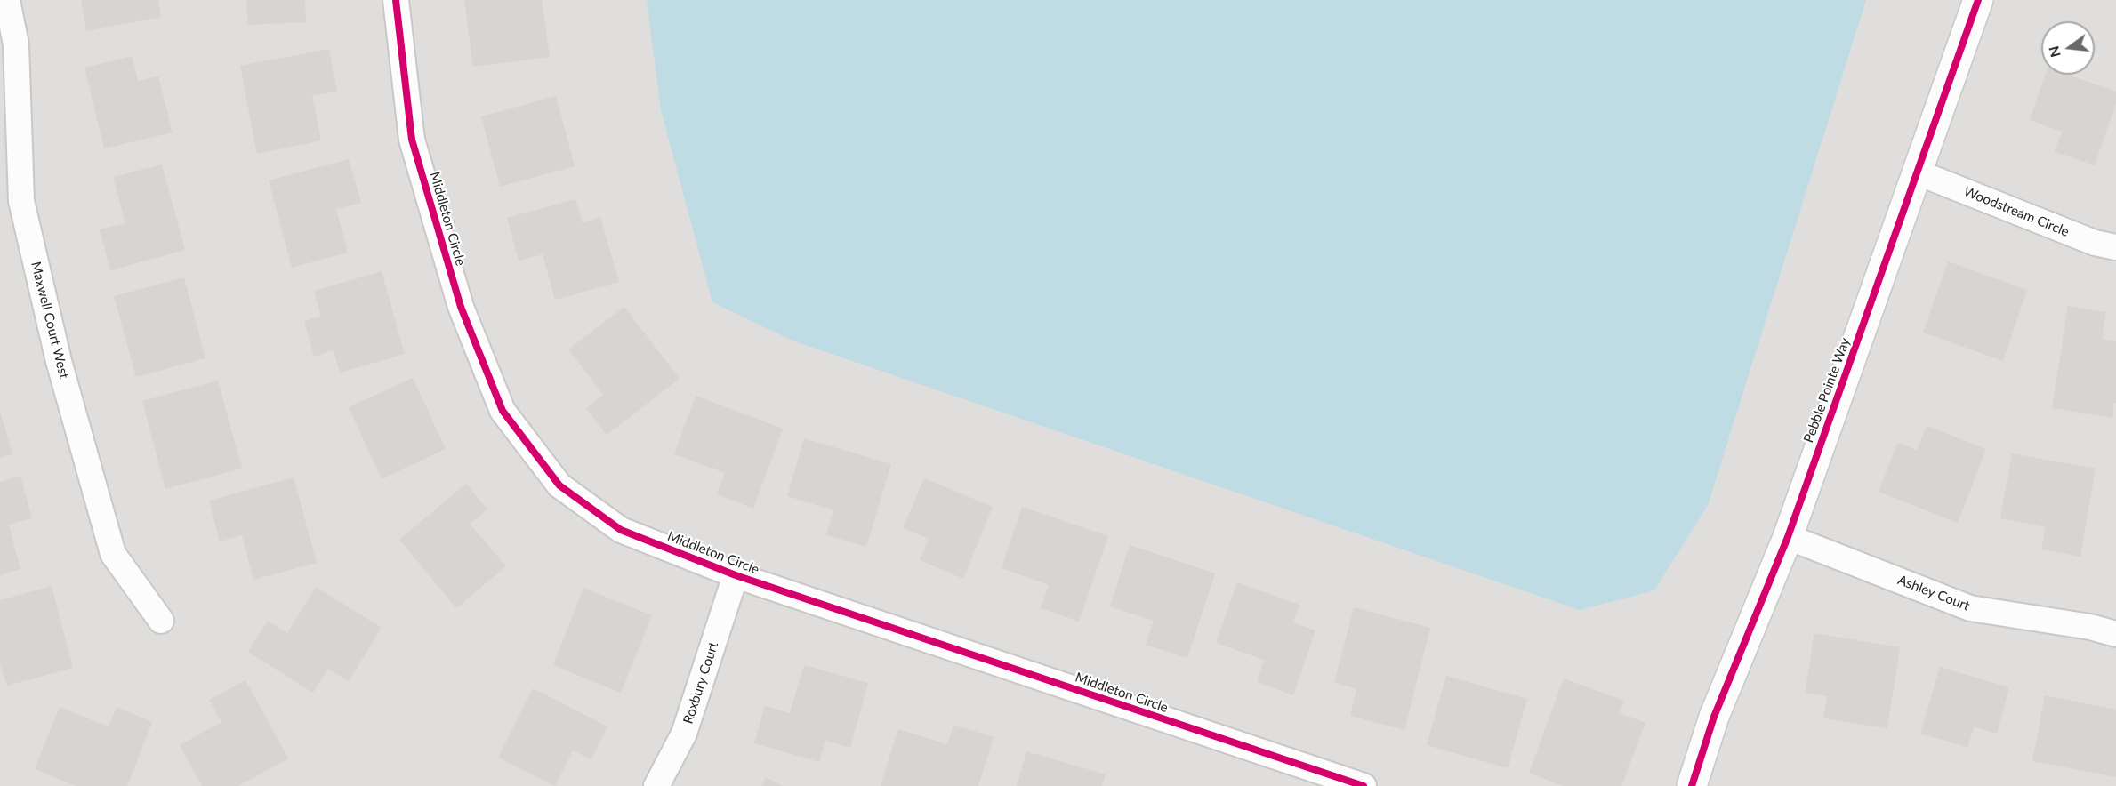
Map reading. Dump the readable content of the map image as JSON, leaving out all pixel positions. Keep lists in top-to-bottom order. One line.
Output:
{"streets":{"street":["Woodstream Circle","Middleton Circle","Maxwell Court West","Pebble Pointe Way","Ashley Court","Roxbury Court"]},"crossings":[["Woodstream Circle","Pebble Pointe Way"],["Middleton Circle","Roxbury Court"],["Pebble Pointe Way","Ashley Court"]],"north":"left"}
